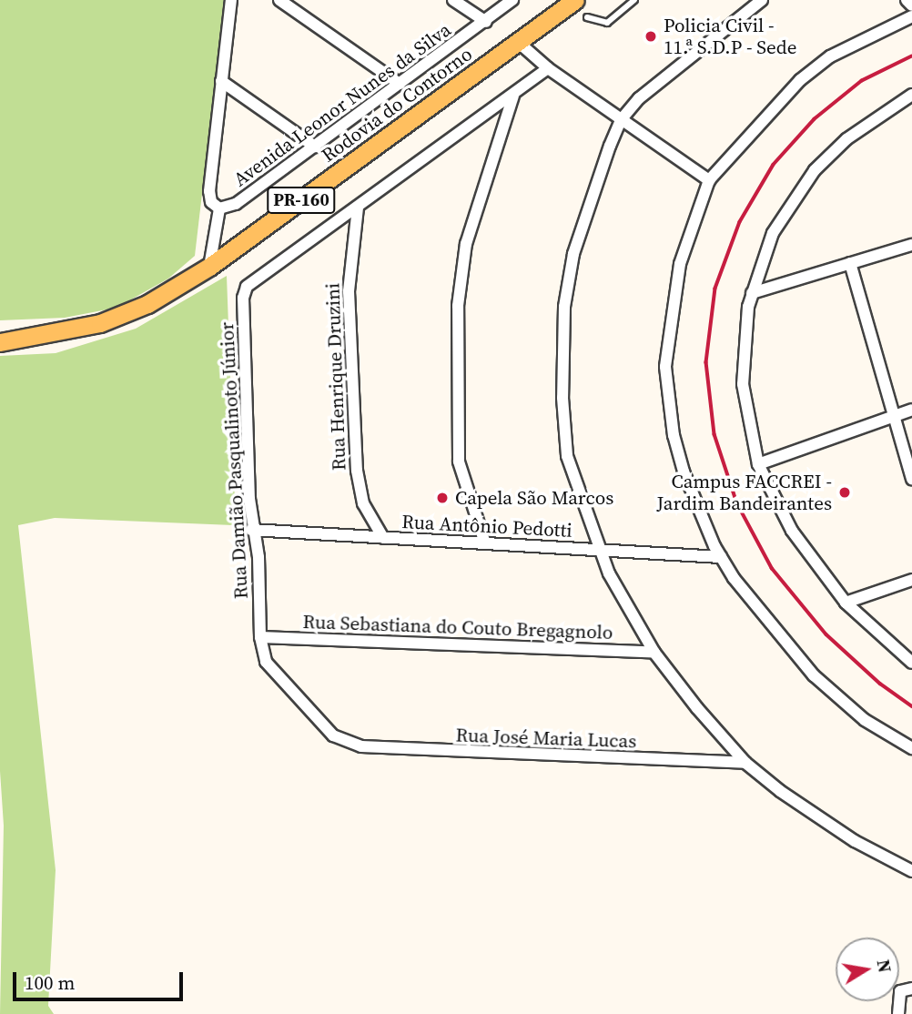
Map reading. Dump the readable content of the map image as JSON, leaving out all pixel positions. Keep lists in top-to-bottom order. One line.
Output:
{"streets":{"main road":["Rodovia do Contorno","PR-160"],"street":["Avenida Leonor Nunes da Silva","Rua Henrique Druzini","Rua Damião Pasqualinoto Júnior","Rua Antônio Pedotti","Rua Sebastiana do Couto Bregagnolo","Rua José Maria Lucas"]},"crossings":[["Rua Henrique Druzini","Rua Damião Pasqualinoto Júnior"],["Rua Henrique Druzini","Rua Antônio Pedotti"],["Rua Damião Pasqualinoto Júnior","Rua Antônio Pedotti"],["Rua Damião Pasqualinoto Júnior","Rua Sebastiana do Couto Bregagnolo"],["Rua Damião Pasqualinoto Júnior","Rua José Maria Lucas"]],"places":["Policia Civil - 11.ª S.D.P - Sede","Campus FACCREI - Jardim Bandeirantes","Capela São Marcos"],"scale_bar":"100 m","north":"right"}
